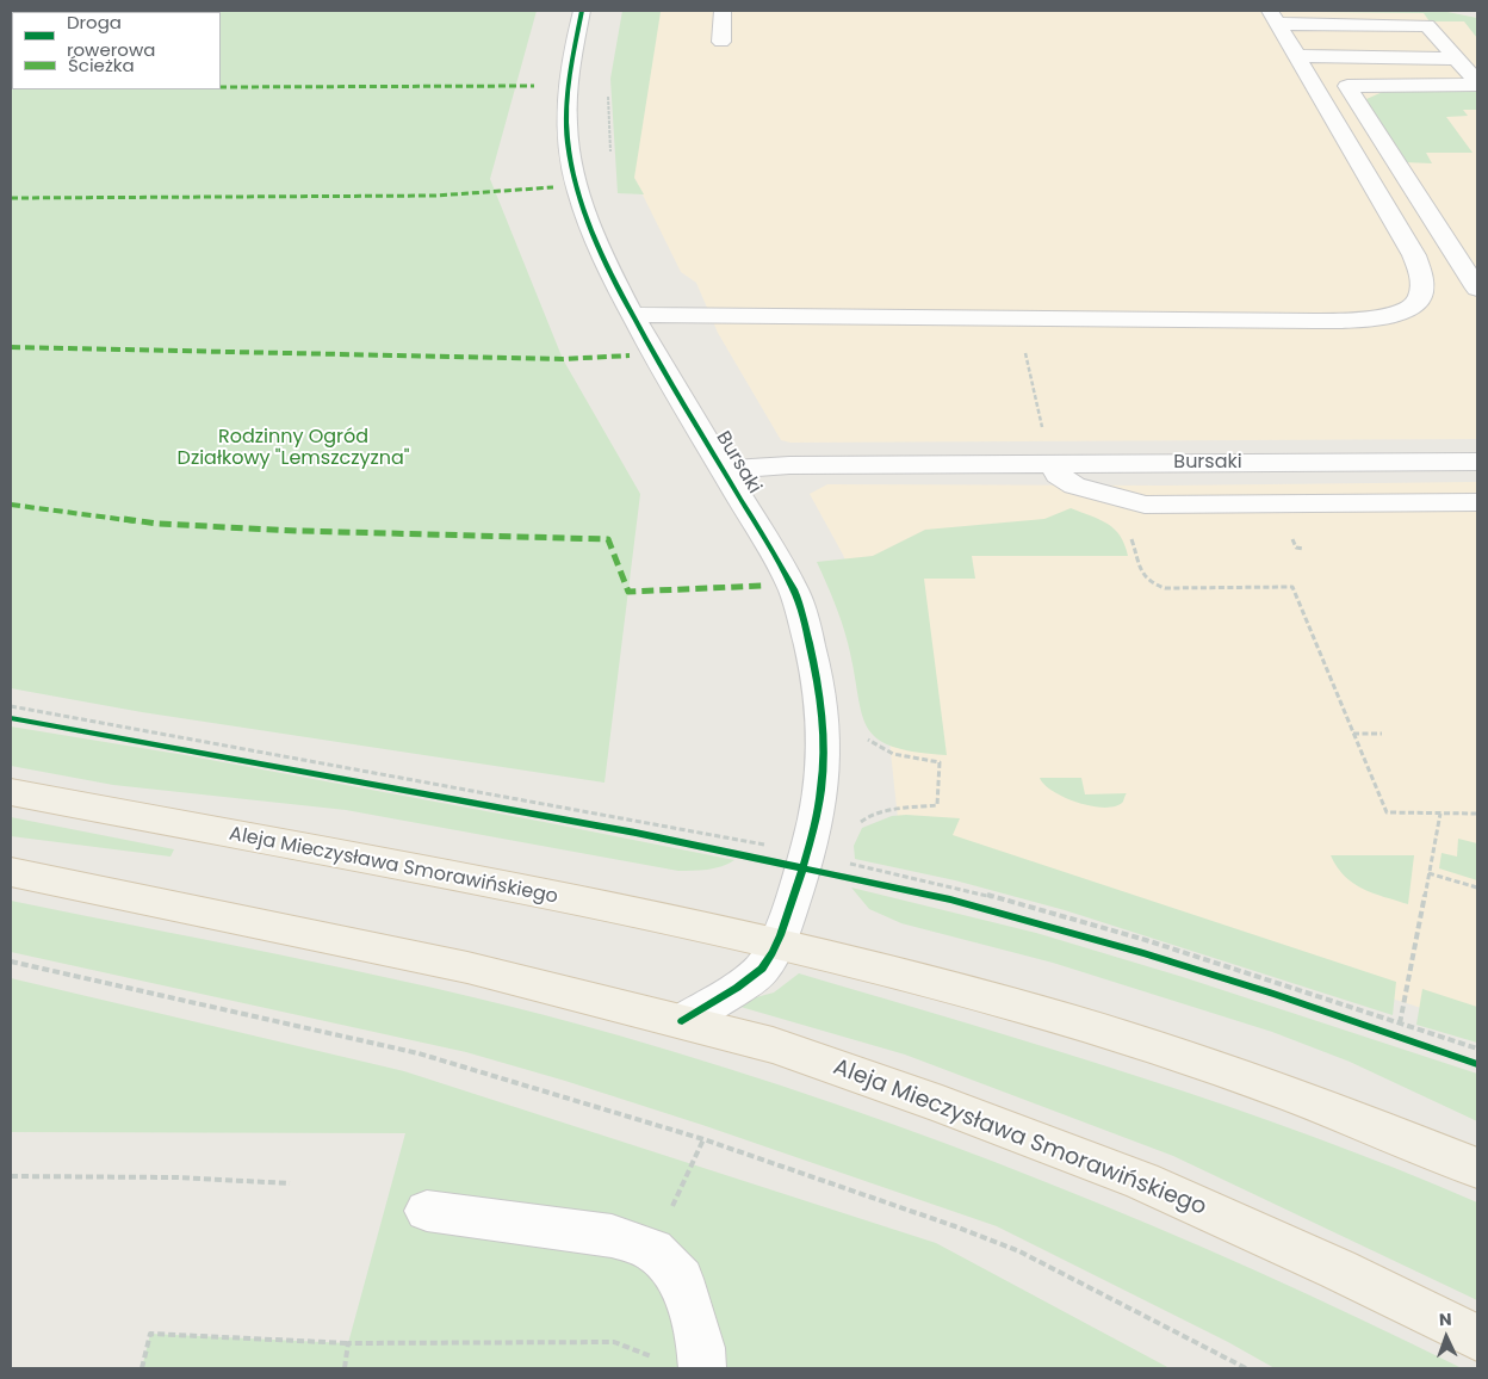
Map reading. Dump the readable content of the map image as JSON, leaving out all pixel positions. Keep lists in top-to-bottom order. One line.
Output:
{"streets":{"main road":["Aleja Mieczysława Smorawińskiego"],"street":["Bursaki"]},"crossings":[["Bursaki","Aleja Mieczysława Smorawińskiego"]],"parks":["Rodzinny Ogród Działkowy \"Lemszczyzna\""],"legend":["Droga rowerowa","Ścieżka"],"north":"top"}
